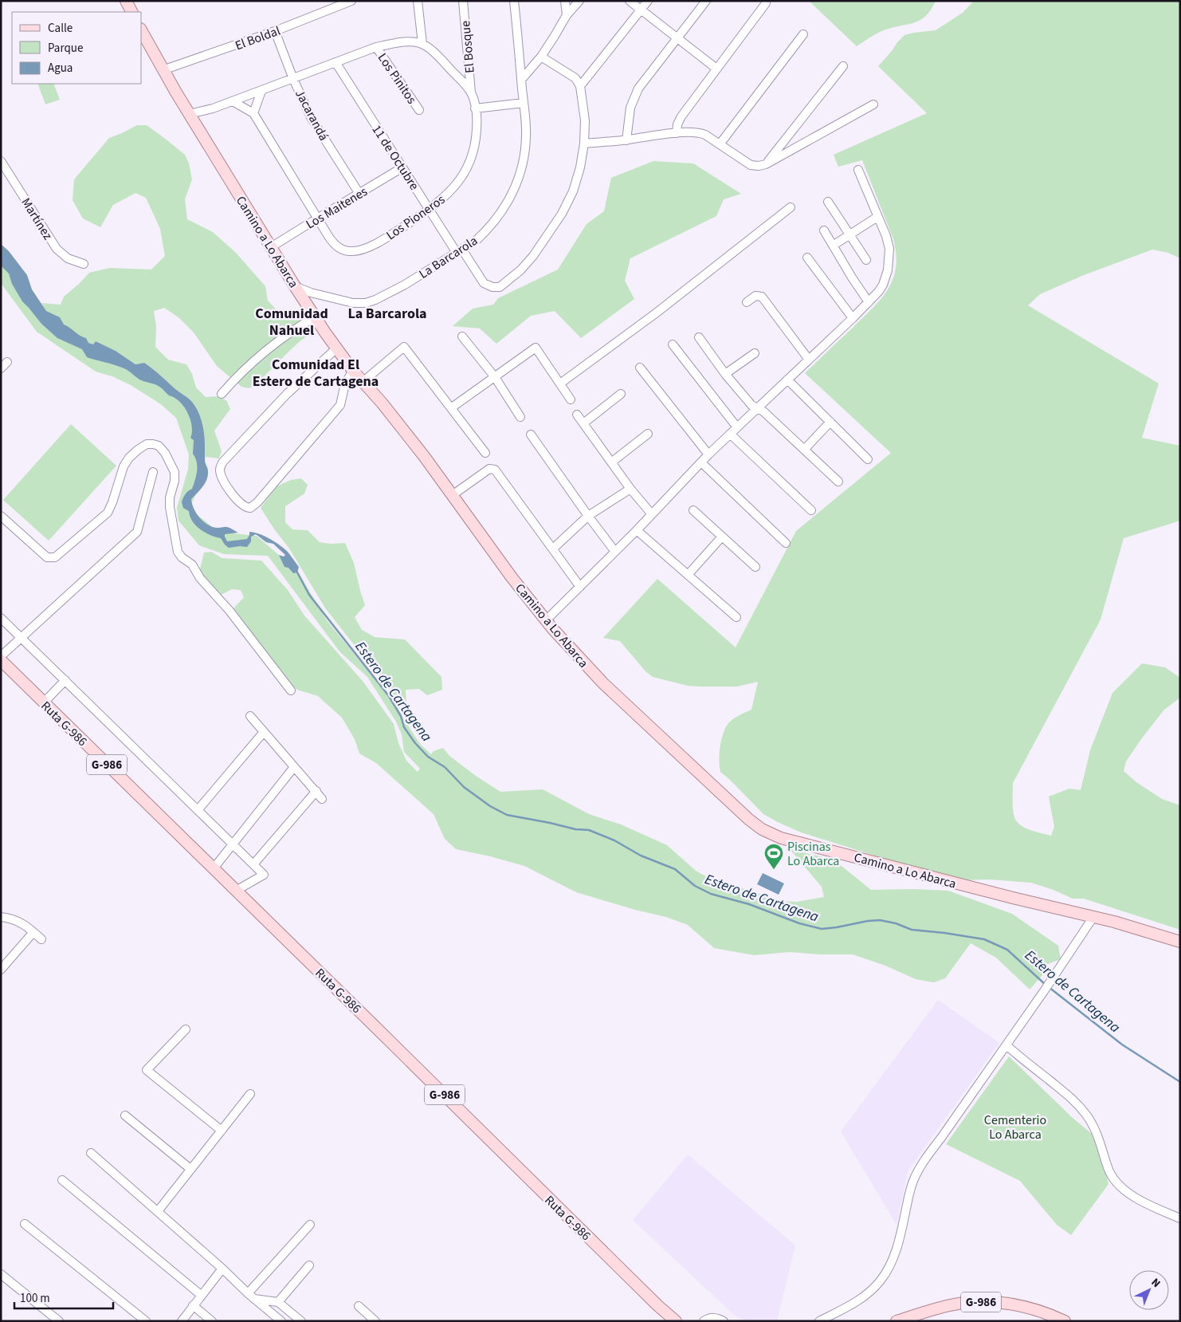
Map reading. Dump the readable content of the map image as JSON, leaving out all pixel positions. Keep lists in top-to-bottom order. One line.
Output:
{"streets":{"main road":["Camino a Lo Abarca","Ruta G-986","G-986"],"street":["El Boldal","El Bosque","Los Pinitos","Jacarandá","11 de Octubre","Los Maitenes","Los Pioneros","Martínez","La Barcarola"]},"crossings":[["El Boldal","Jacarandá"],["El Boldal","Camino a Lo Abarca"],["El Bosque","Los Pioneros"],["Los Pinitos","Los Pioneros"],["Jacarandá","Los Maitenes"],["Jacarandá","Los Pioneros"],["11 de Octubre","Los Maitenes"],["11 de Octubre","Los Pioneros"],["11 de Octubre","La Barcarola"],["Los Maitenes","Los Pioneros"],["Los Maitenes","Camino a Lo Abarca"],["Los Pioneros","Camino a Lo Abarca"],["Camino a Lo Abarca","La Barcarola"]],"districts":["Comunidad Nahuel","La Barcarola","Comunidad El Estero de Cartagena"],"water":["Estero de Cartagena"],"parks":["Cementerio Lo Abarca"],"places":{"sports":["Piscinas Lo Abarca"]},"legend":["Calle","Parque","Agua"],"scale_bar":"100 m","north":"top right"}
